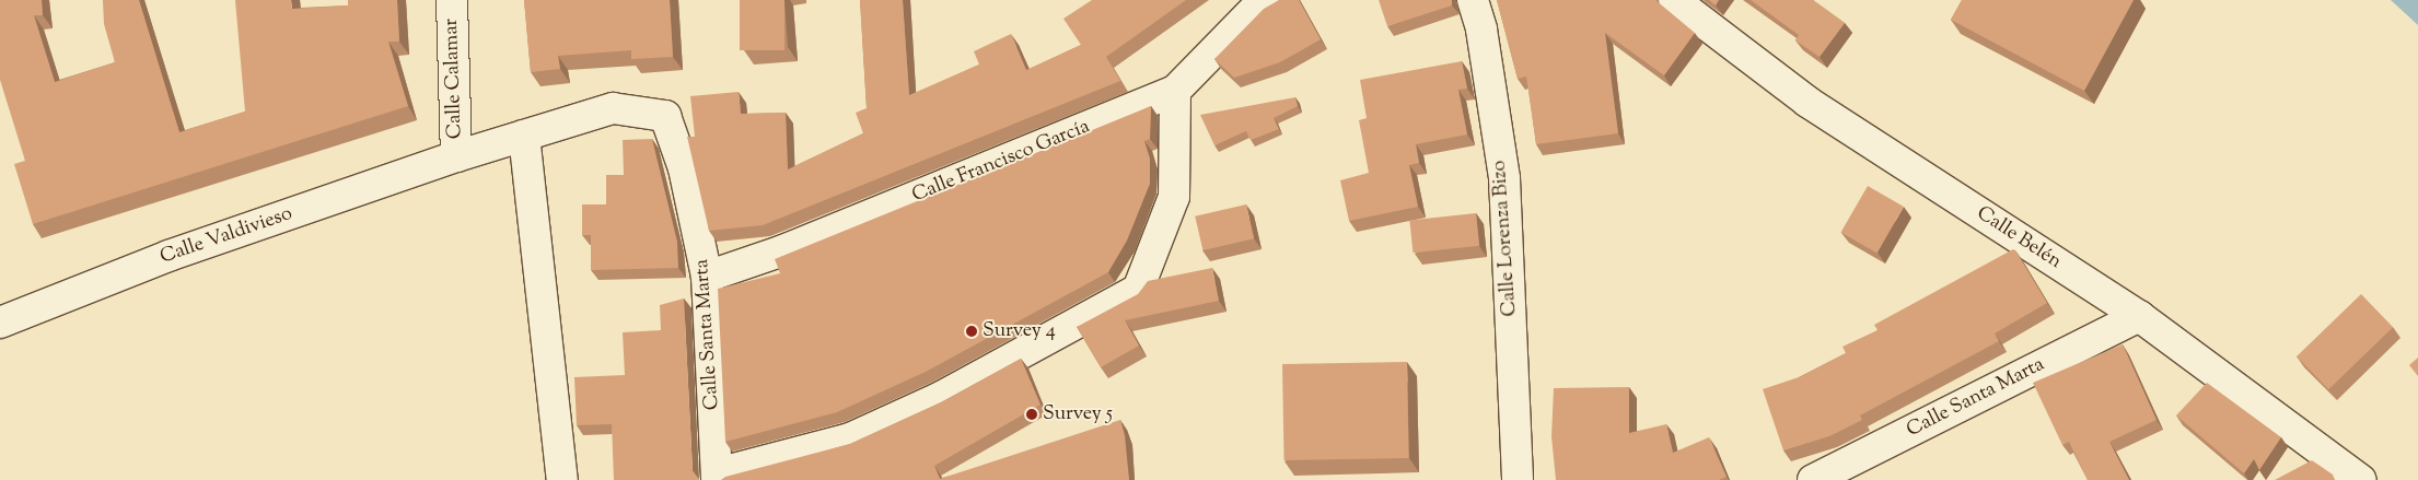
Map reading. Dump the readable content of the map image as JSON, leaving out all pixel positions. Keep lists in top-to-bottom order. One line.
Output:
{"streets":{"street":["Calle Calamar","Calle Francisco García","Calle Valdivieso","Calle Lorenza Bizo","Calle Belén","Calle Santa Marta"]},"crossings":[["Calle Calamar","Calle Valdivieso"],["Calle Calamar","Calle Santa Marta"],["Calle Francisco García","Calle Santa Marta"],["Calle Valdivieso","Calle Santa Marta"],["Calle Belén","Calle Santa Marta"]],"places":["Survey 4","Survey 5"]}
